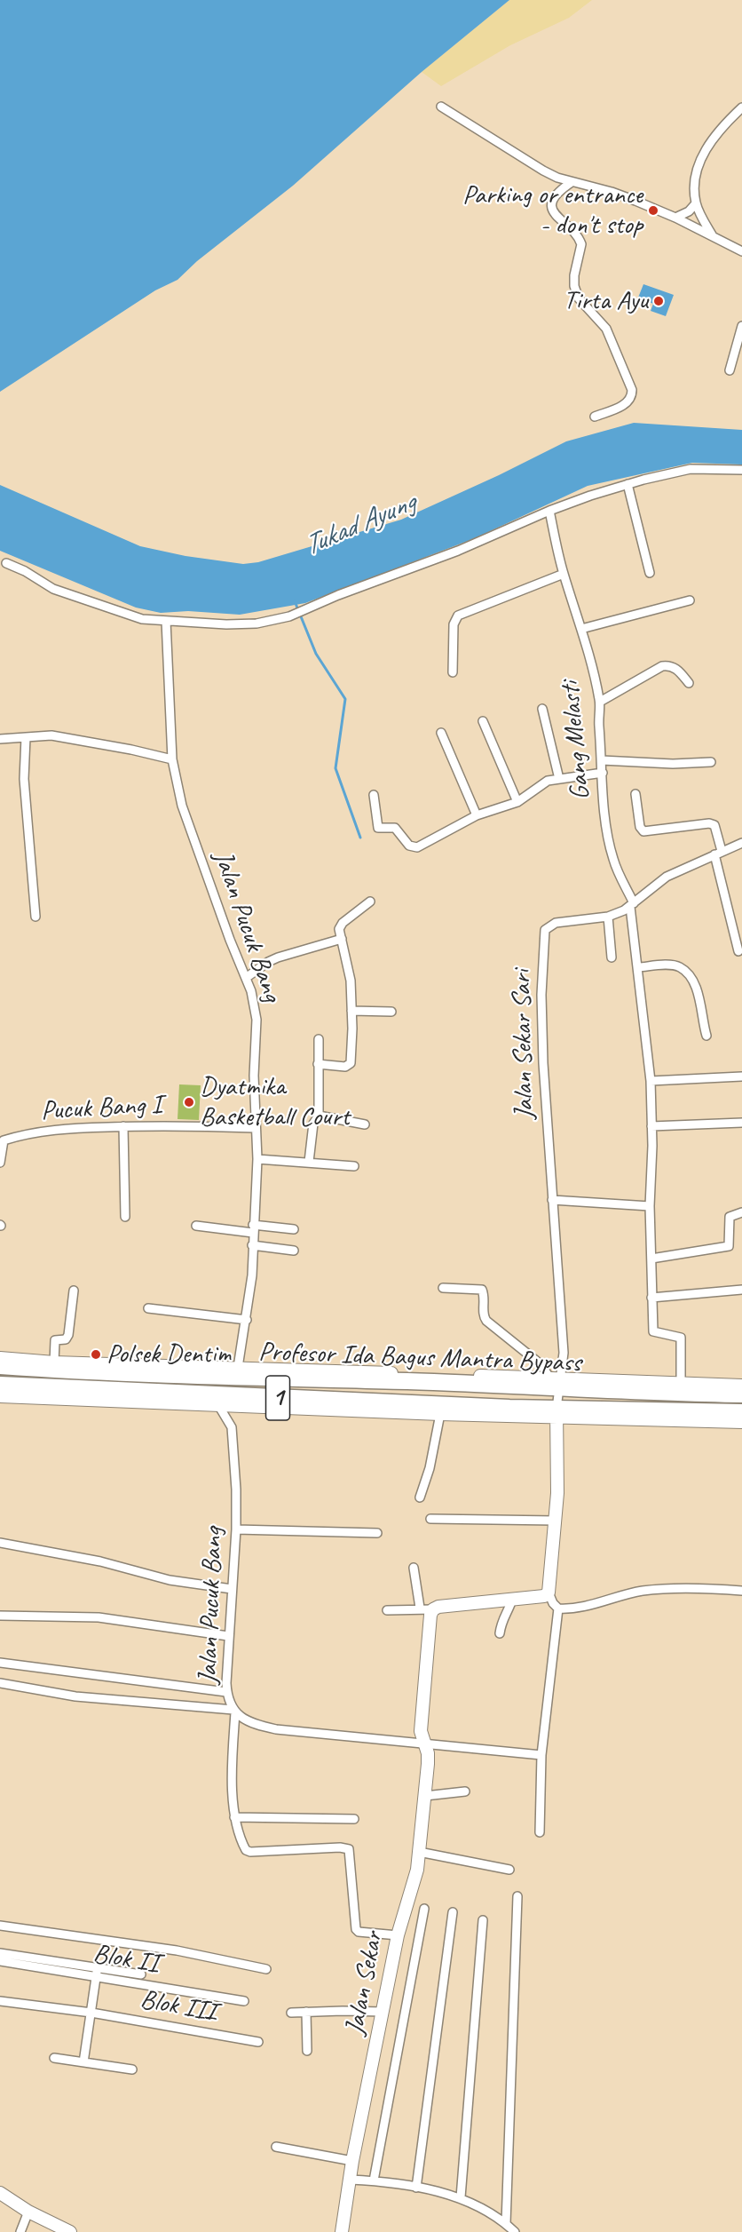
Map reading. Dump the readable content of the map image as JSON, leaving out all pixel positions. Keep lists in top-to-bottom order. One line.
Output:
{"streets":{"highway":["Profesor Ida Bagus Mantra Bypass","1"],"street":["Gang Melasti","Jalan Pucuk Bang","Jalan Sekar Sari","Pucuk Bang I","Blok II","Jalan Sekar","Blok III"]},"crossings":[["Gang Melasti","Jalan Sekar Sari"],["Jalan Pucuk Bang","Pucuk Bang I"],["Jalan Pucuk Bang","Profesor Ida Bagus Mantra Bypass"],["Jalan Pucuk Bang","Jalan Sekar"],["Jalan Sekar Sari","Profesor Ida Bagus Mantra Bypass"]],"water":["Tukad Ayung"],"places":["Parking or entrance - don't stop","Tirta Ayu","Dyatmika Basketball Court","Polsek Dentim"]}
